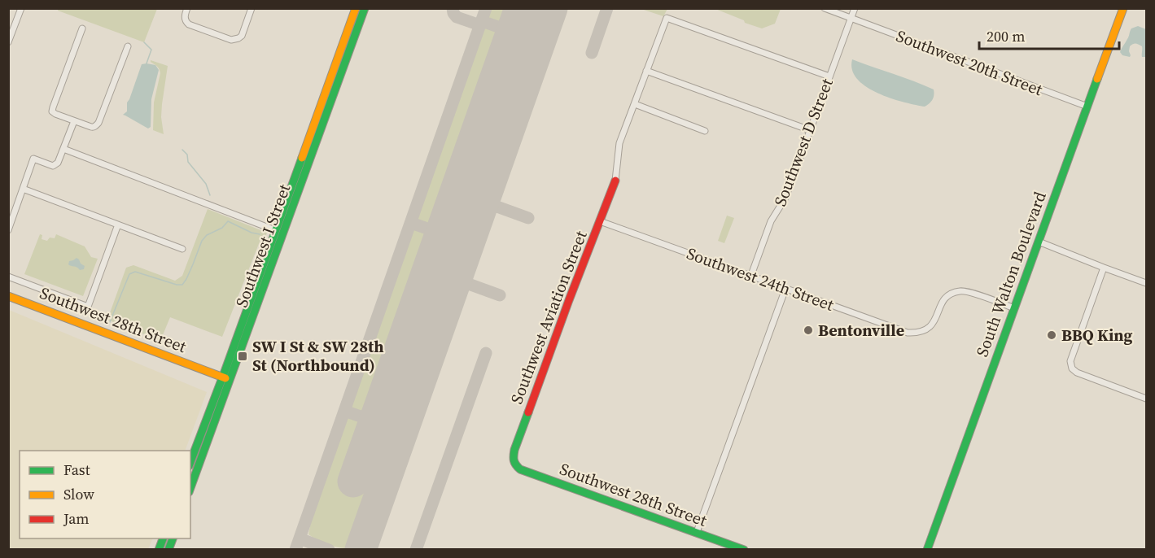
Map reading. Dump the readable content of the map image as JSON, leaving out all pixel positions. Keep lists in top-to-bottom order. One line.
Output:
{"streets":{"main road":["Southwest I Street","South Walton Boulevard","Southwest Aviation Street","Southwest 28th Street"],"street":["Southwest 20th Street","Southwest D Street","Southwest 24th Street"]},"crossings":[["Southwest 20th Street","Southwest D Street"],["Southwest 20th Street","South Walton Boulevard"],["Southwest D Street","Southwest 24th Street"],["Southwest I Street","Southwest 28th Street"],["South Walton Boulevard","Southwest 24th Street"],["Southwest 24th Street","Southwest Aviation Street"],["Southwest Aviation Street","Southwest 28th Street"]],"places":{"other":["Bentonville","BBQ King"],"transit":["SW I St & SW 28th St (Northbound)"]},"legend":["Fast","Slow","Jam"],"scale_bar":"200 m"}
